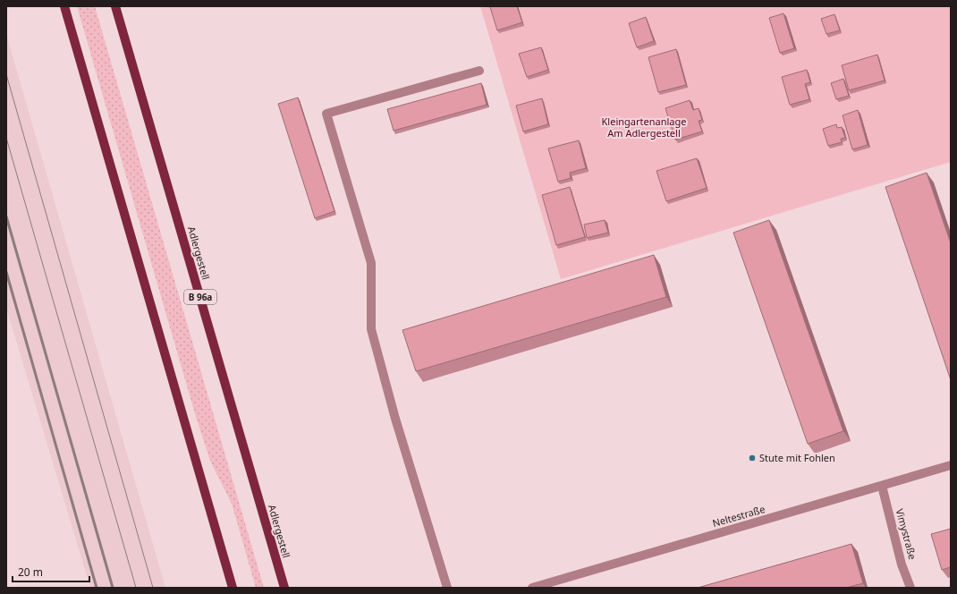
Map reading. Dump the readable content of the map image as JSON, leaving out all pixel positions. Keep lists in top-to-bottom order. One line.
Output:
{"streets":{"main road":["Adlergestell","B 96a"],"street":["Neltestraße","Vimystraße"]},"crossings":[["Neltestraße","Vimystraße"]],"parks":["Kleingartenanlage Am Adlergestell"],"places":["Stute mit Fohlen"],"scale_bar":"20 m"}
